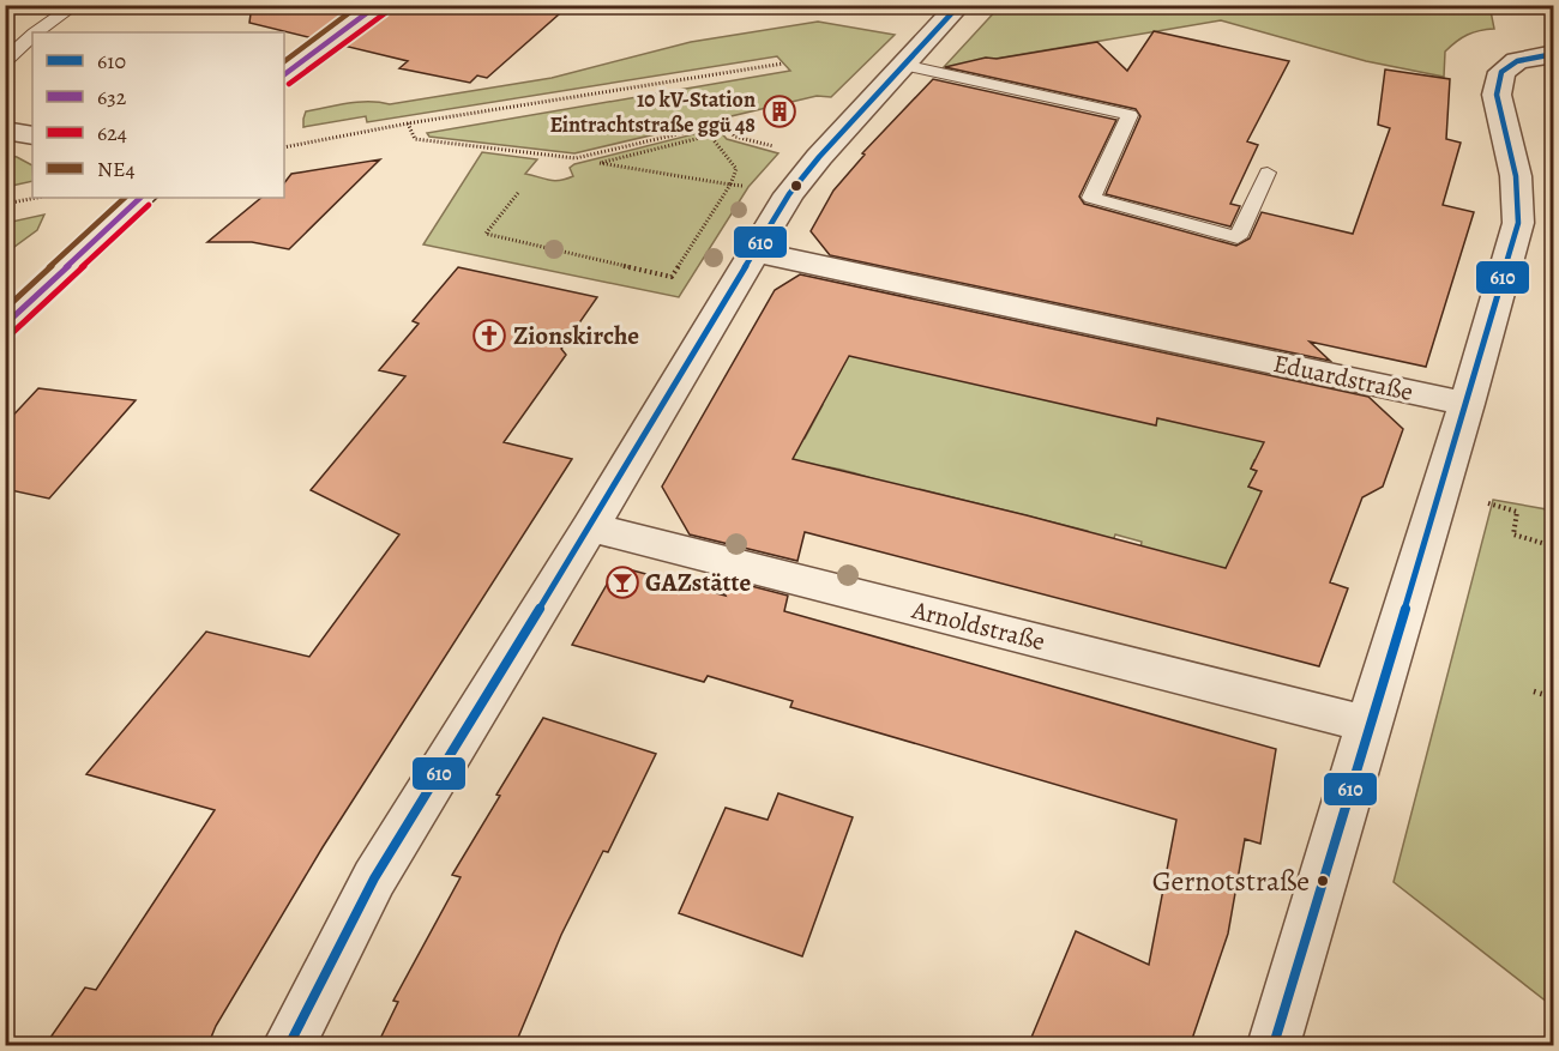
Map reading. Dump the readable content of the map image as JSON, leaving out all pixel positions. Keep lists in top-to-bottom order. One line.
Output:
{"streets":{"street":["Eduardstraße","Arnoldstraße"]},"places":{"building":["10 kV-Station Eintrachtstraße ggü 48"],"church":["Zionskirche"],"bar":["GAZstätte"],"other":["Gernotstraße"]},"lines":["transit line 610","transit line 632","transit line NE4","transit line 624"],"legend":["610","632","624","NE4"]}
